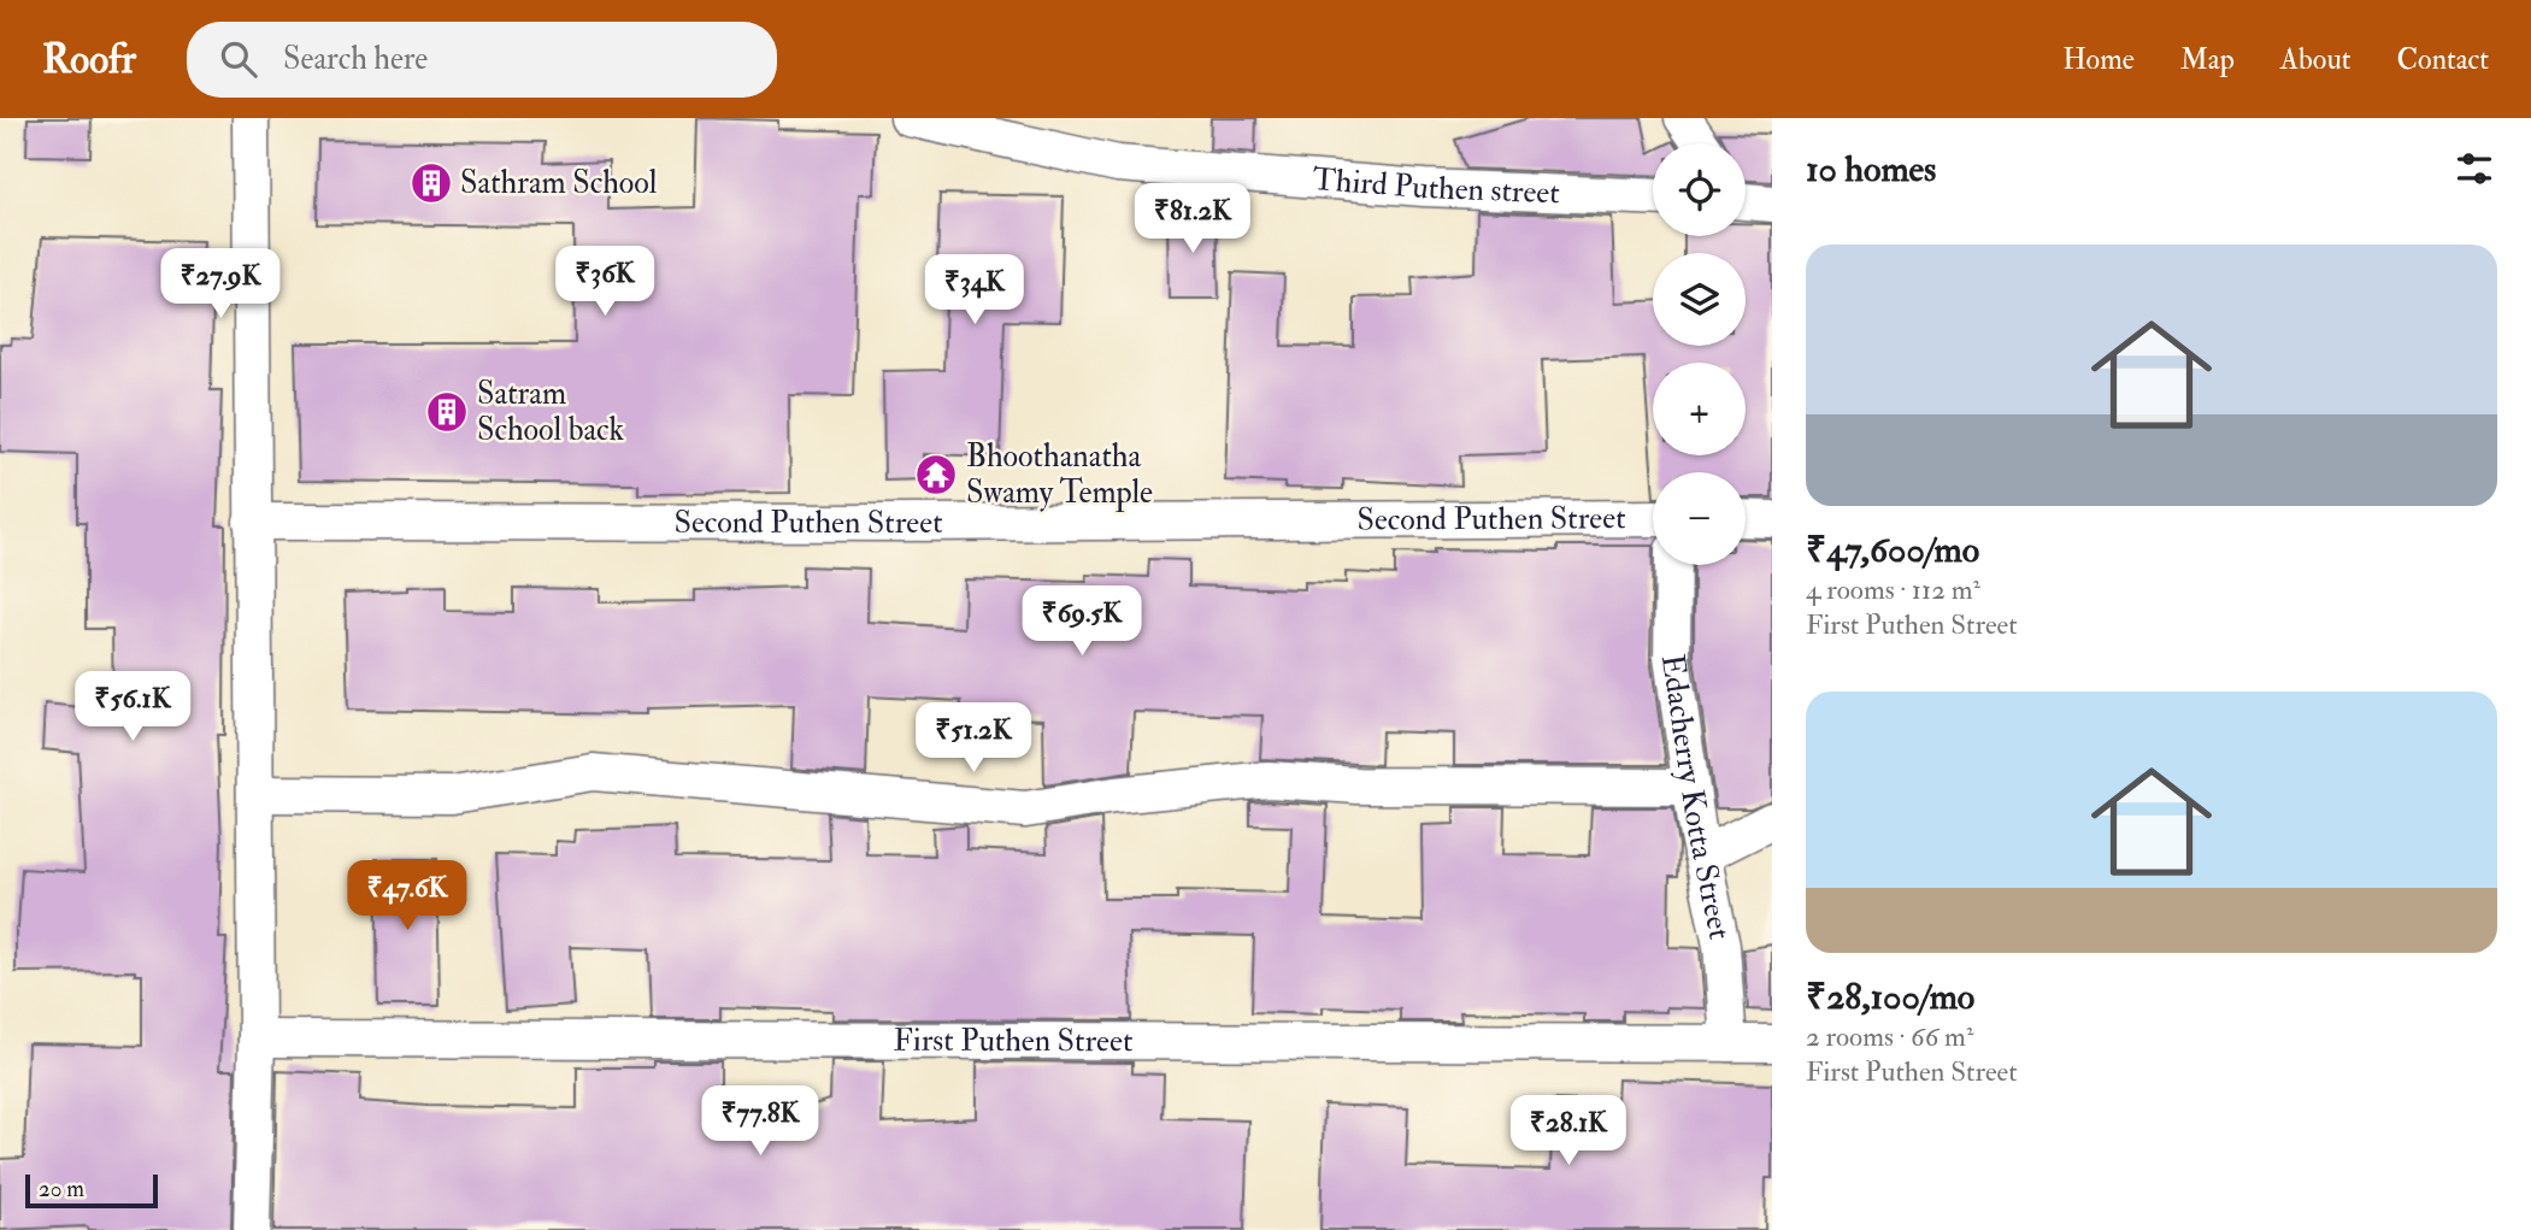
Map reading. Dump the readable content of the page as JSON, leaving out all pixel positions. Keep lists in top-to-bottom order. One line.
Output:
{"streets":{"street":["Third Puthen street","Second Puthen Street","Edacherry Kotta Street","First Puthen Street"]},"crossings":[["Edacherry Kotta Street","First Puthen Street"]],"places":{"building":["Sathram School","Satram School back"],"temple":["Bhoothanatha Swamy Temple"]},"scale_bar":"20 m","page":{"header":"Roofr","search":"Search here","nav":["Home","Map","About","Contact"],"heading":"10 homes","map_buttons":["+","−"],"price":["₹81.2K","₹36K","₹27.9K","₹34K","₹69.5K","₹56.1K","₹51.2K","₹47.6K","₹77.8K","₹28.1K"],"list":[{"name":"₹47,600/mo","note":"4 rooms · 112 m² · First Puthen Street"},{"name":"₹28,100/mo","note":"2 rooms · 66 m² · First Puthen Street"}],"scale":"20 m"}}
